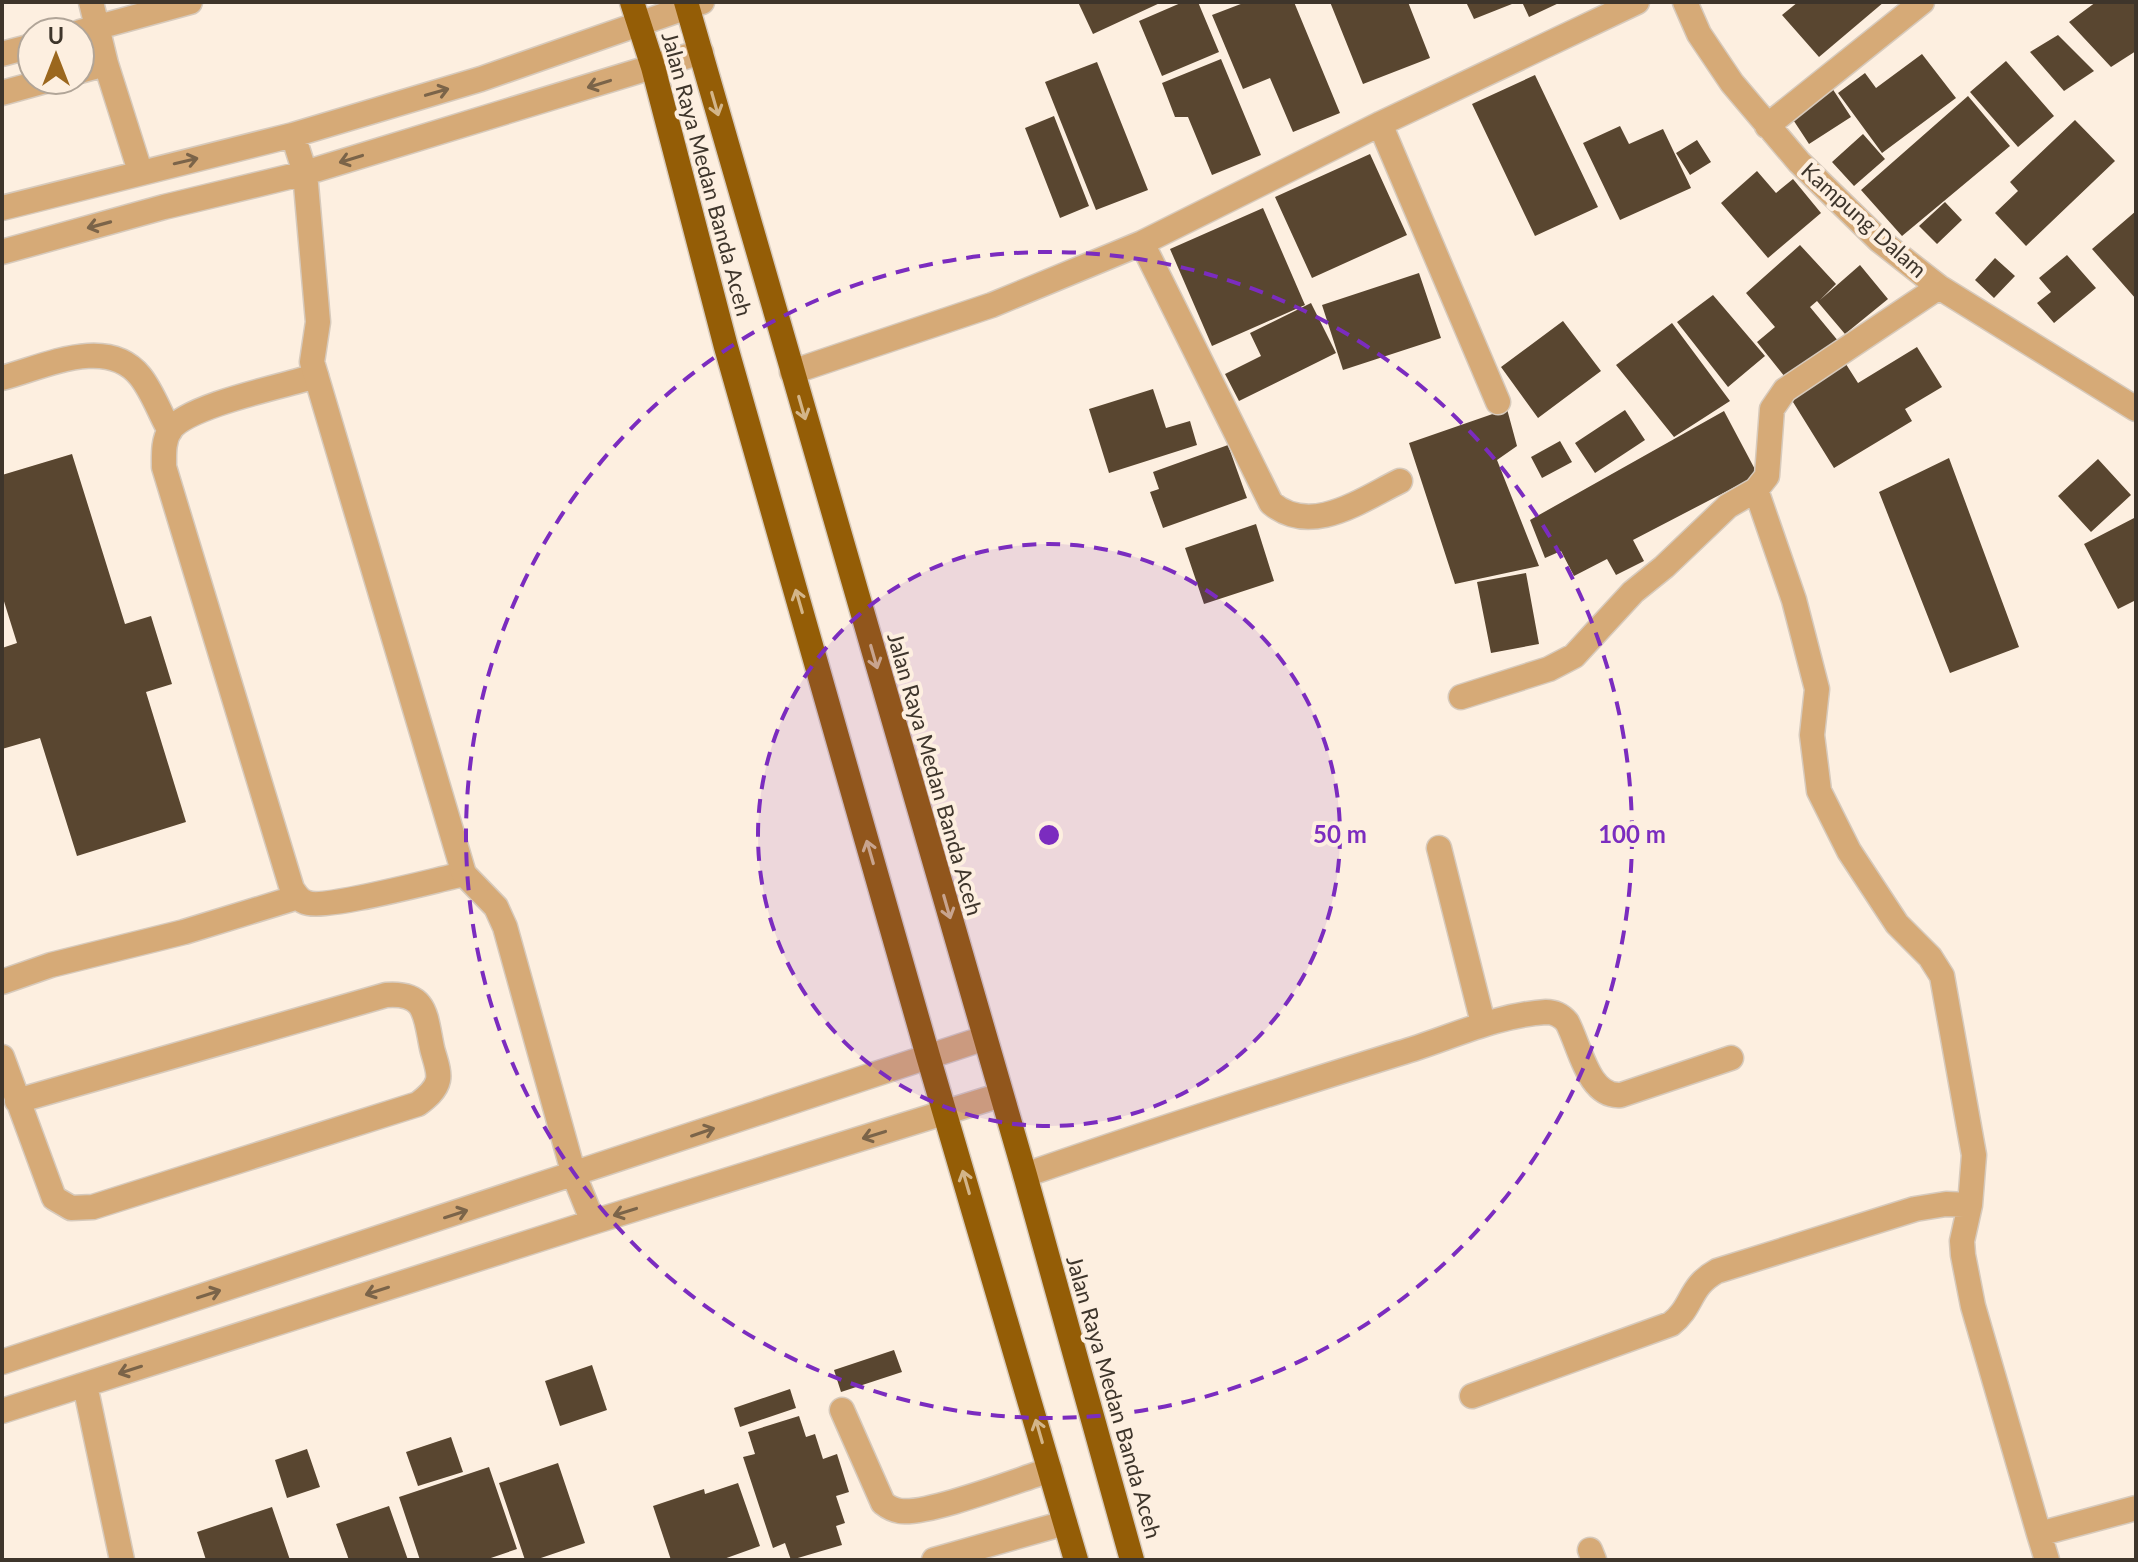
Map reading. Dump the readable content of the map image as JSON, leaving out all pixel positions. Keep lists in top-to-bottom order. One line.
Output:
{"streets":{"highway":["Jalan Raya Medan Banda Aceh"],"street":["Kampung Dalam"]},"north":"top","rings":["50 m","100 m"]}
